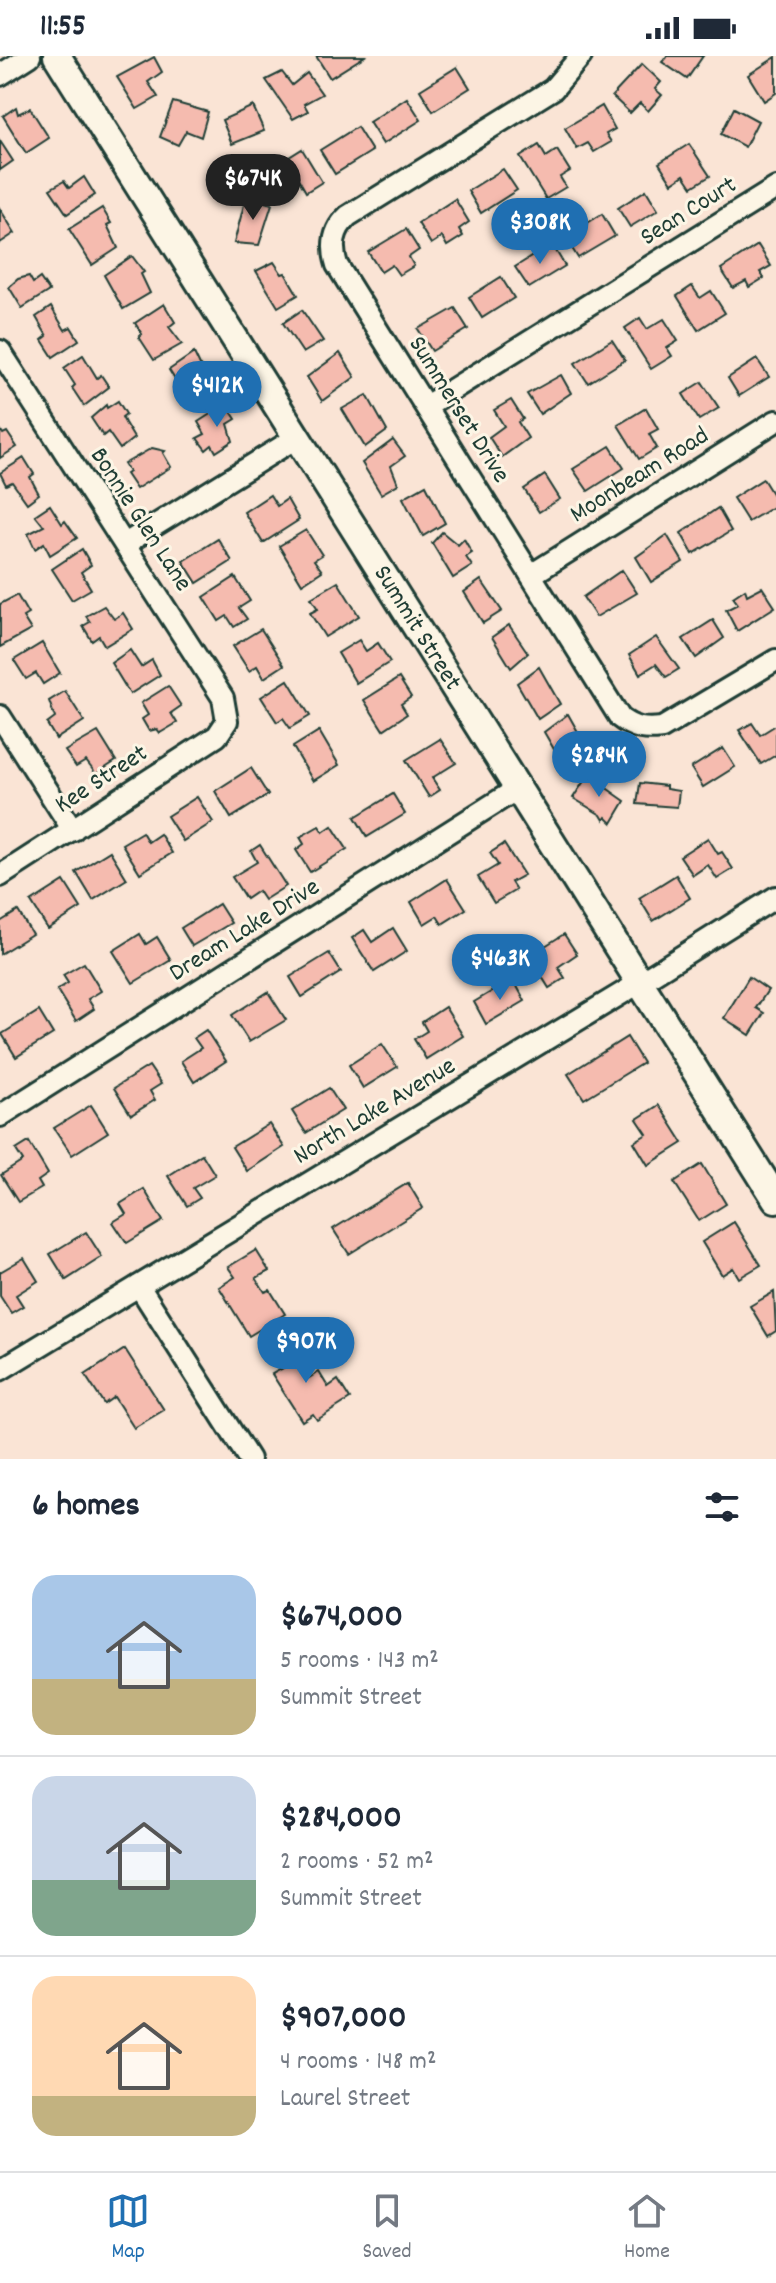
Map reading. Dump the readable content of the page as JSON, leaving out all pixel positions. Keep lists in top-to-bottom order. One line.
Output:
{"streets":{"street":["Sean Court","Summerset Drive","Moonbeam Road","Bonnie Glen Lane","Summit Street","Kee Street","Dream Lake Drive","North Lake Avenue"]},"crossings":[["Sean Court","Summerset Drive"],["Summerset Drive","Moonbeam Road"],["Bonnie Glen Lane","Kee Street"],["Summit Street","Dream Lake Drive"],["Summit Street","North Lake Avenue"]],"page":{"status":"11:55","price":["$674K","$308K","$412K","$284K","$463K","$907K"],"heading":"6 homes","list":[{"name":"$674,000","note":"5 rooms · 143 m² · Summit Street"},{"name":"$284,000","note":"2 rooms · 52 m² · Summit Street"},{"name":"$907,000","note":"4 rooms · 148 m² · Laurel Street"}],"tabs":["Map","Saved","Home"]}}
